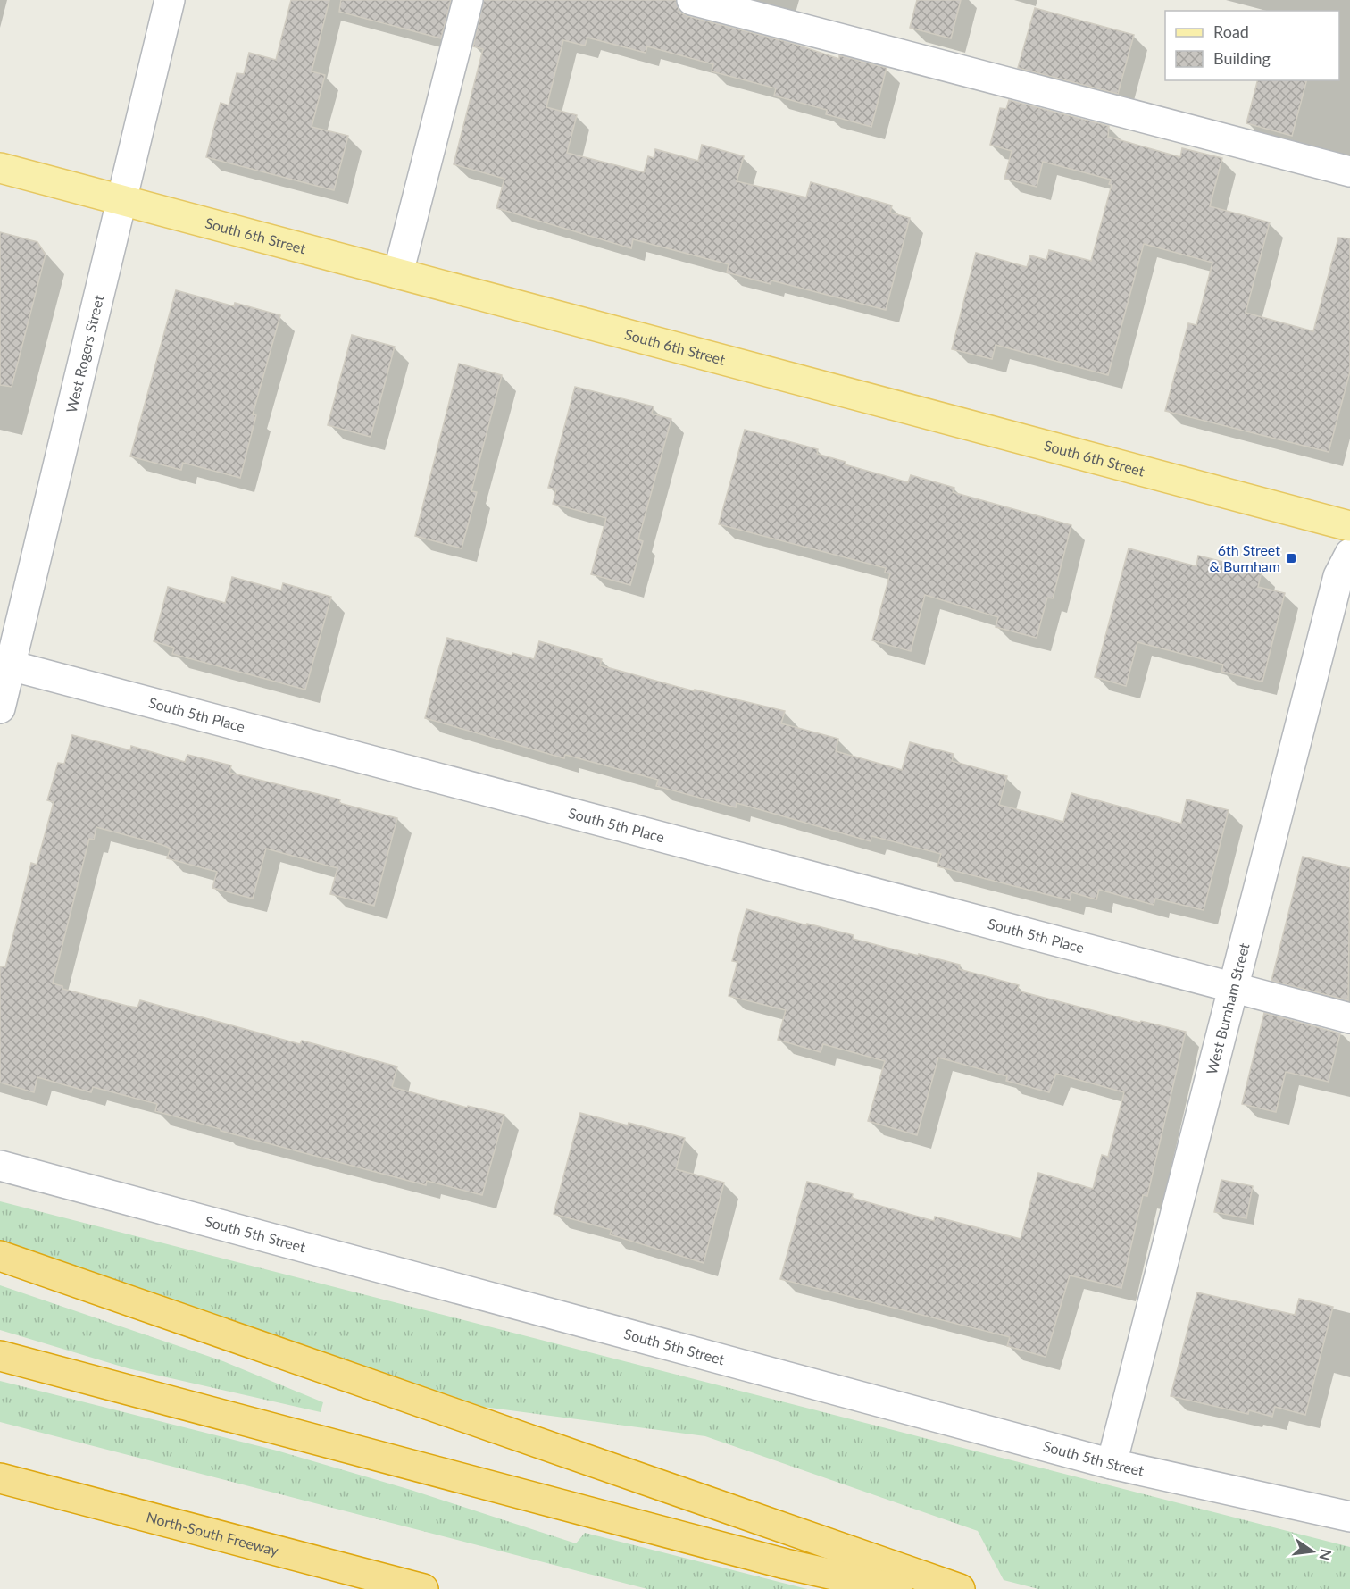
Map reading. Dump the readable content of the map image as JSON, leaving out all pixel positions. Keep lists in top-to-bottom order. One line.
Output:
{"streets":{"highway":["North-South Freeway"],"main road":["South 6th Street"],"street":["West Rogers Street","South 5th Place","West Burnham Street","South 5th Street"]},"crossings":[["South 6th Street","West Rogers Street"],["West Rogers Street","South 5th Place"],["South 5th Place","West Burnham Street"],["West Burnham Street","South 5th Street"]],"places":{"transit":["6th Street & Burnham"]},"legend":["Road","Building"],"north":"right"}
